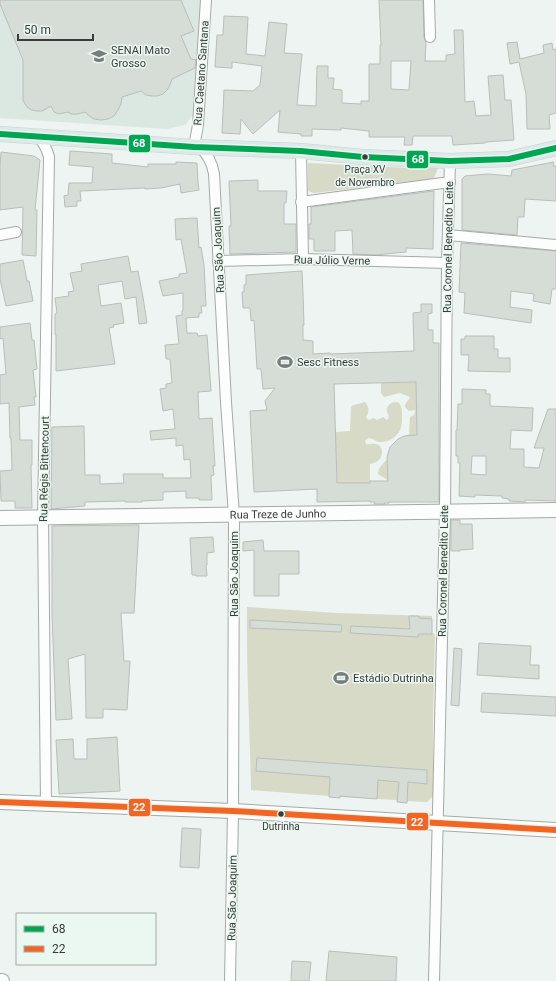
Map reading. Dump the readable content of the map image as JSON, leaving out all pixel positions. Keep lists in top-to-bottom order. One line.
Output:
{"streets":{"street":["Rua Caetano Santana","Rua Coronel Benedito Leite","Rua São Joaquim","Rua Júlio Verne","Rua Régis Bittencourt","Rua Treze de Junho"]},"crossings":[["Rua Caetano Santana","Rua São Joaquim"],["Rua Coronel Benedito Leite","Rua Júlio Verne"],["Rua Coronel Benedito Leite","Rua Treze de Junho"],["Rua São Joaquim","Rua Júlio Verne"],["Rua São Joaquim","Rua Treze de Junho"],["Rua Régis Bittencourt","Rua Treze de Junho"]],"places":{"school or university":["SENAI Mato Grosso"],"other":["Praça XV de Novembro","Dutrinha"],"sports":["Sesc Fitness","Estádio Dutrinha"]},"lines":["transit line 68","transit line 22"],"legend":["68","22"],"scale_bar":"50 m"}
